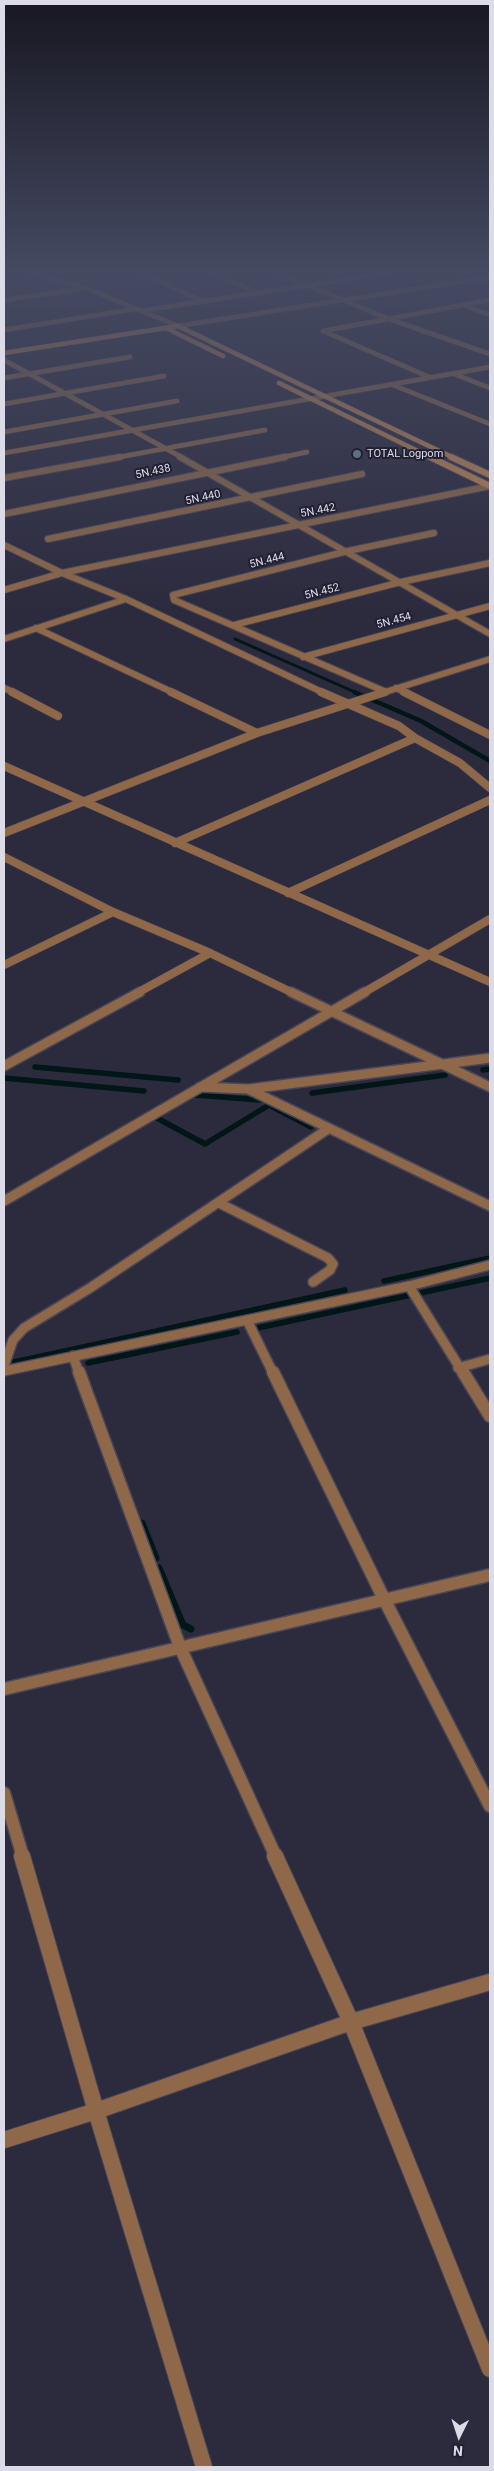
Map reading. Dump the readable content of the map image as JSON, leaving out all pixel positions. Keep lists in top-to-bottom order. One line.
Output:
{"streets":{"street":["5N.438","5N.440","5N.442","5N.444","5N.452","5N.454"]},"crossings":[["5N.444","5N.452"]],"places":["TOTAL Logpom"],"north":"bottom"}
